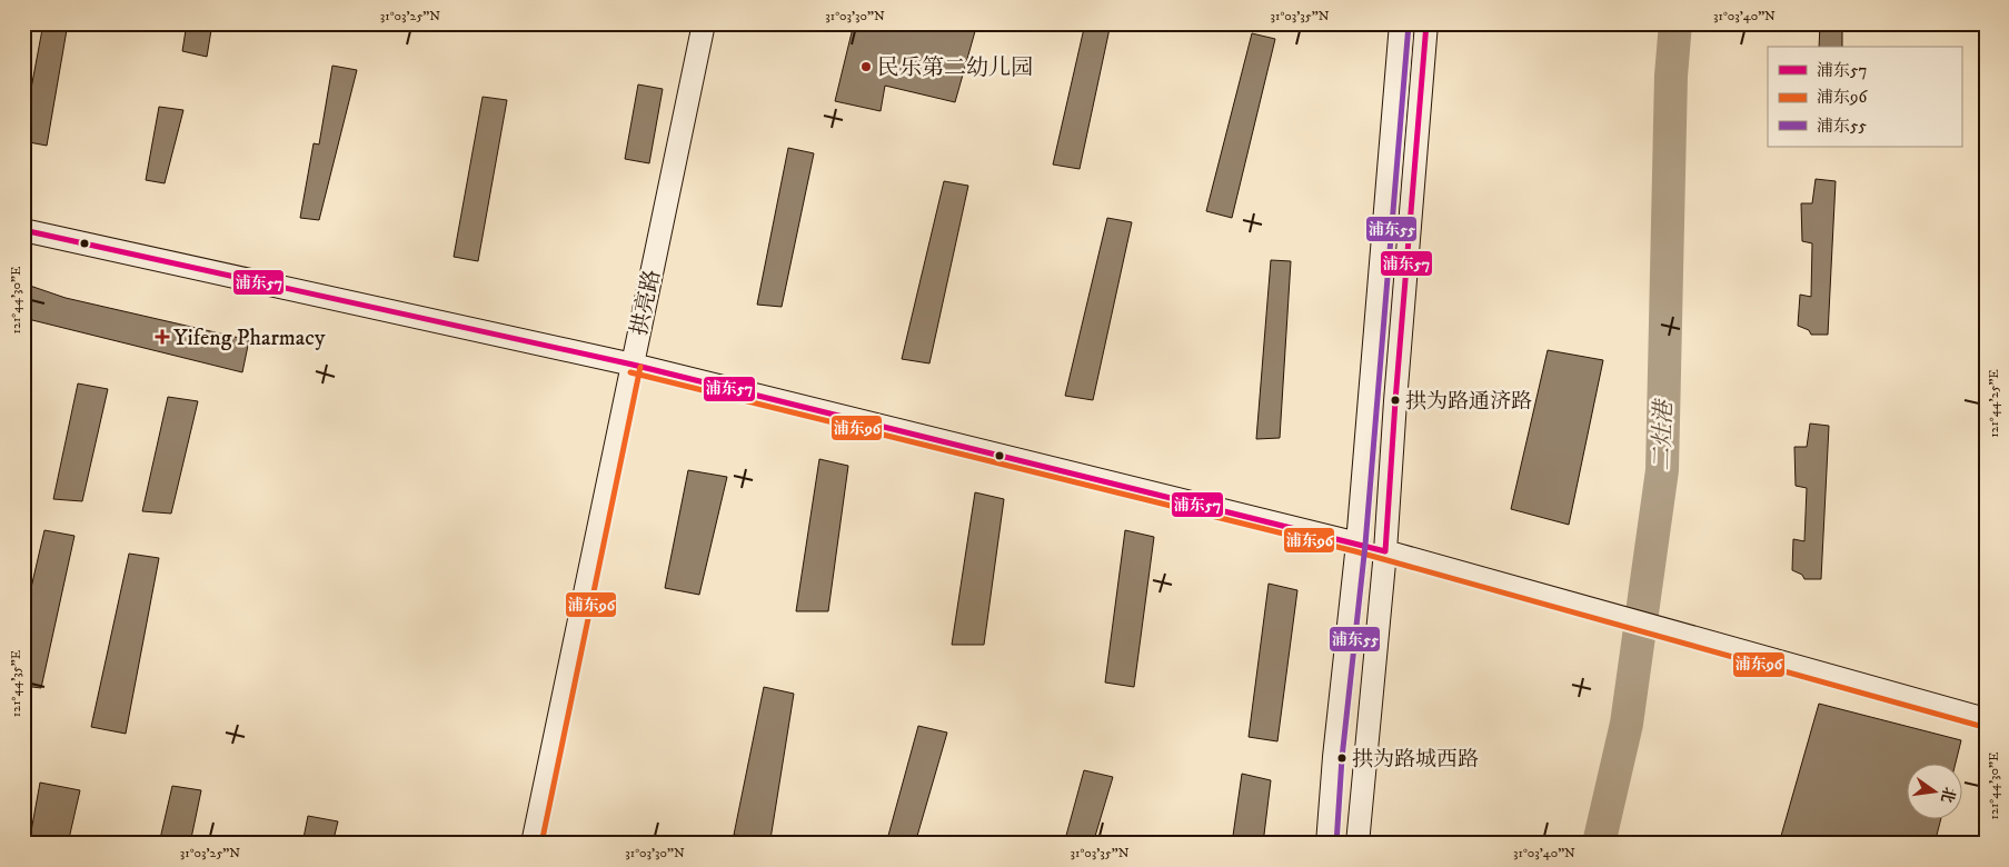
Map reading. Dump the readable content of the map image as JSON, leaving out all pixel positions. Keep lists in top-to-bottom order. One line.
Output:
{"streets":{"street":["拱亮路"]},"water":["二灶港"],"places":{"other":["民乐第二幼儿园","拱为路通济路","拱为路城西路"],"health":["Yifeng Pharmacy"]},"lines":["transit line 浦东57","transit line 浦东55","transit line 浦东96"],"legend":["浦东57","浦东96","浦东55"],"north":"right","coordinates":["31°03'25\"N","31°03'30\"N","31°03'35\"N","31°03'40\"N","121°44'30\"E","121°44'25\"E","121°44'35\"E"]}
